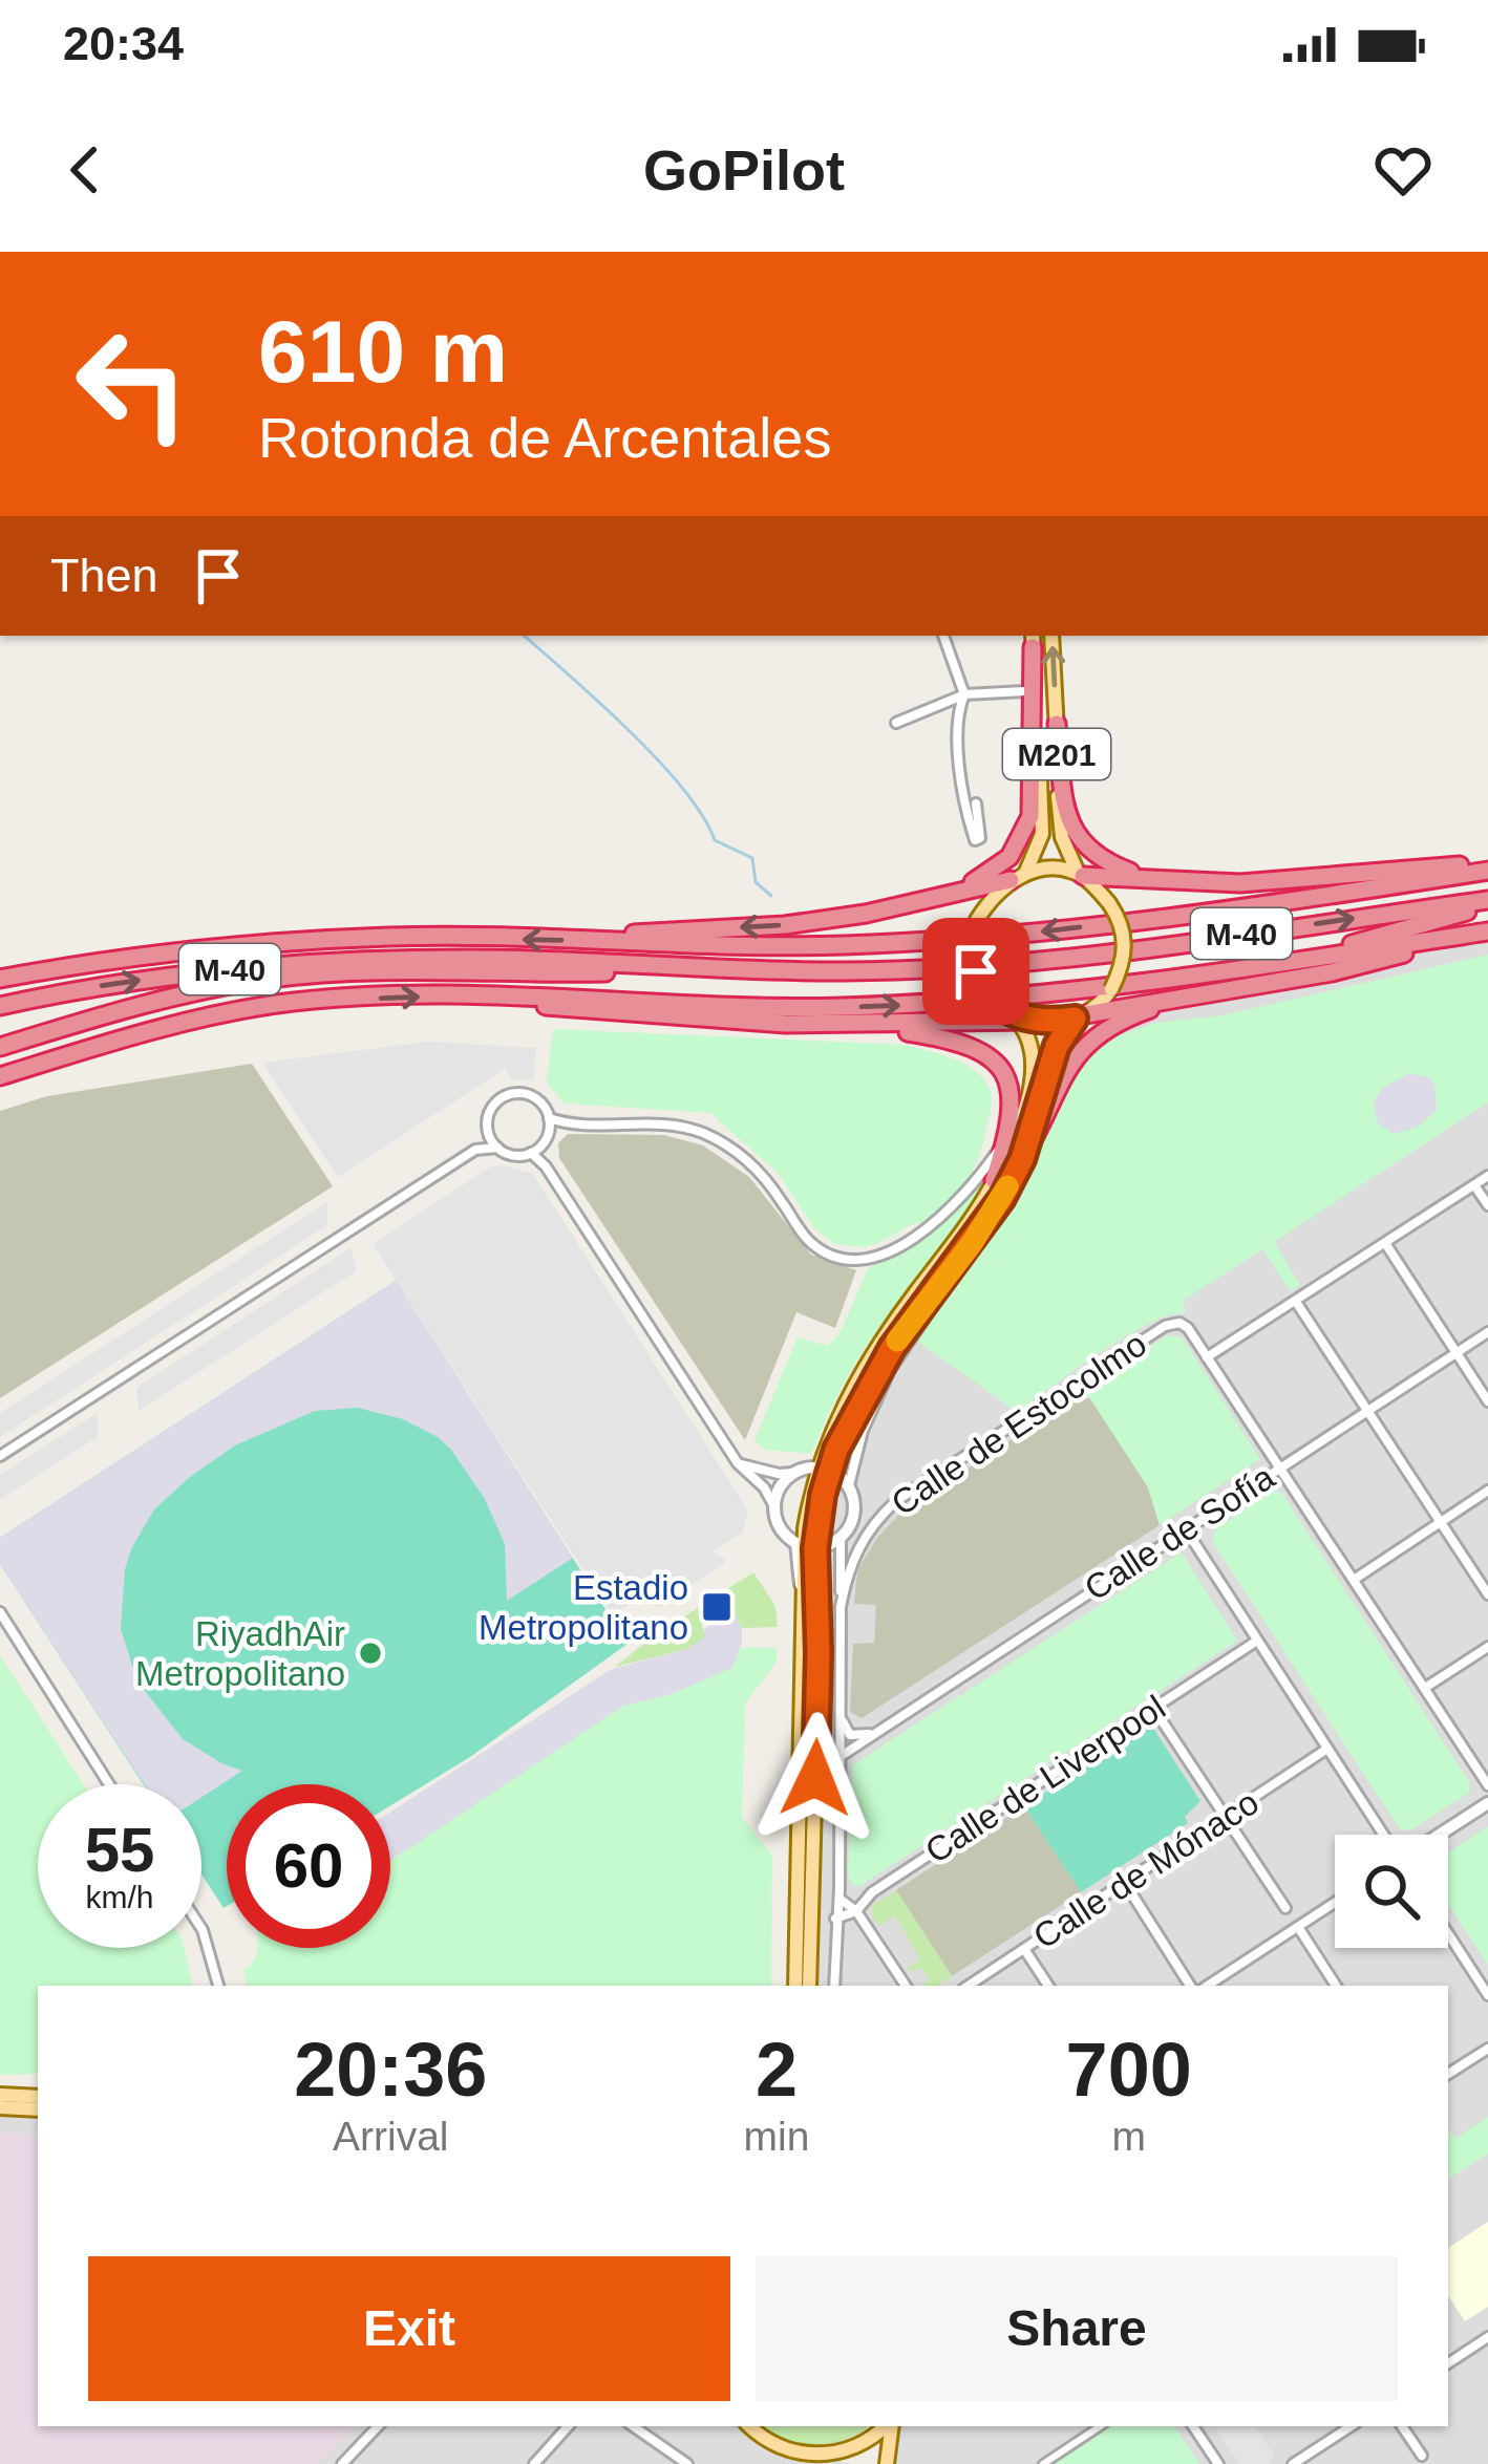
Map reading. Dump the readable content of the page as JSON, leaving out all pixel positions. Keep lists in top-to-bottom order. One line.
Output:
{"streets":{"highway":["M-40"],"main road":["M201"],"street":["Calle de Estocolmo","Calle de Sofía","Calle de Liverpool","Calle de Mónaco"]},"crossings":[["Calle de Estocolmo","Calle de Sofía"],["Calle de Estocolmo","Calle de Liverpool"]],"places":{"transit":["Estadio Metropolitano"],"other":["RiyadhAir Metropolitano"]},"page":{"status":"20:34","header":"GoPilot","turn":["610 m","Rotonda de Arcentales"],"then":"Then","speed":"55 km/h","limit":"60","eta":["20:36","Arrival","2","min","700","m"],"buttons":["Exit","Share"]}}
